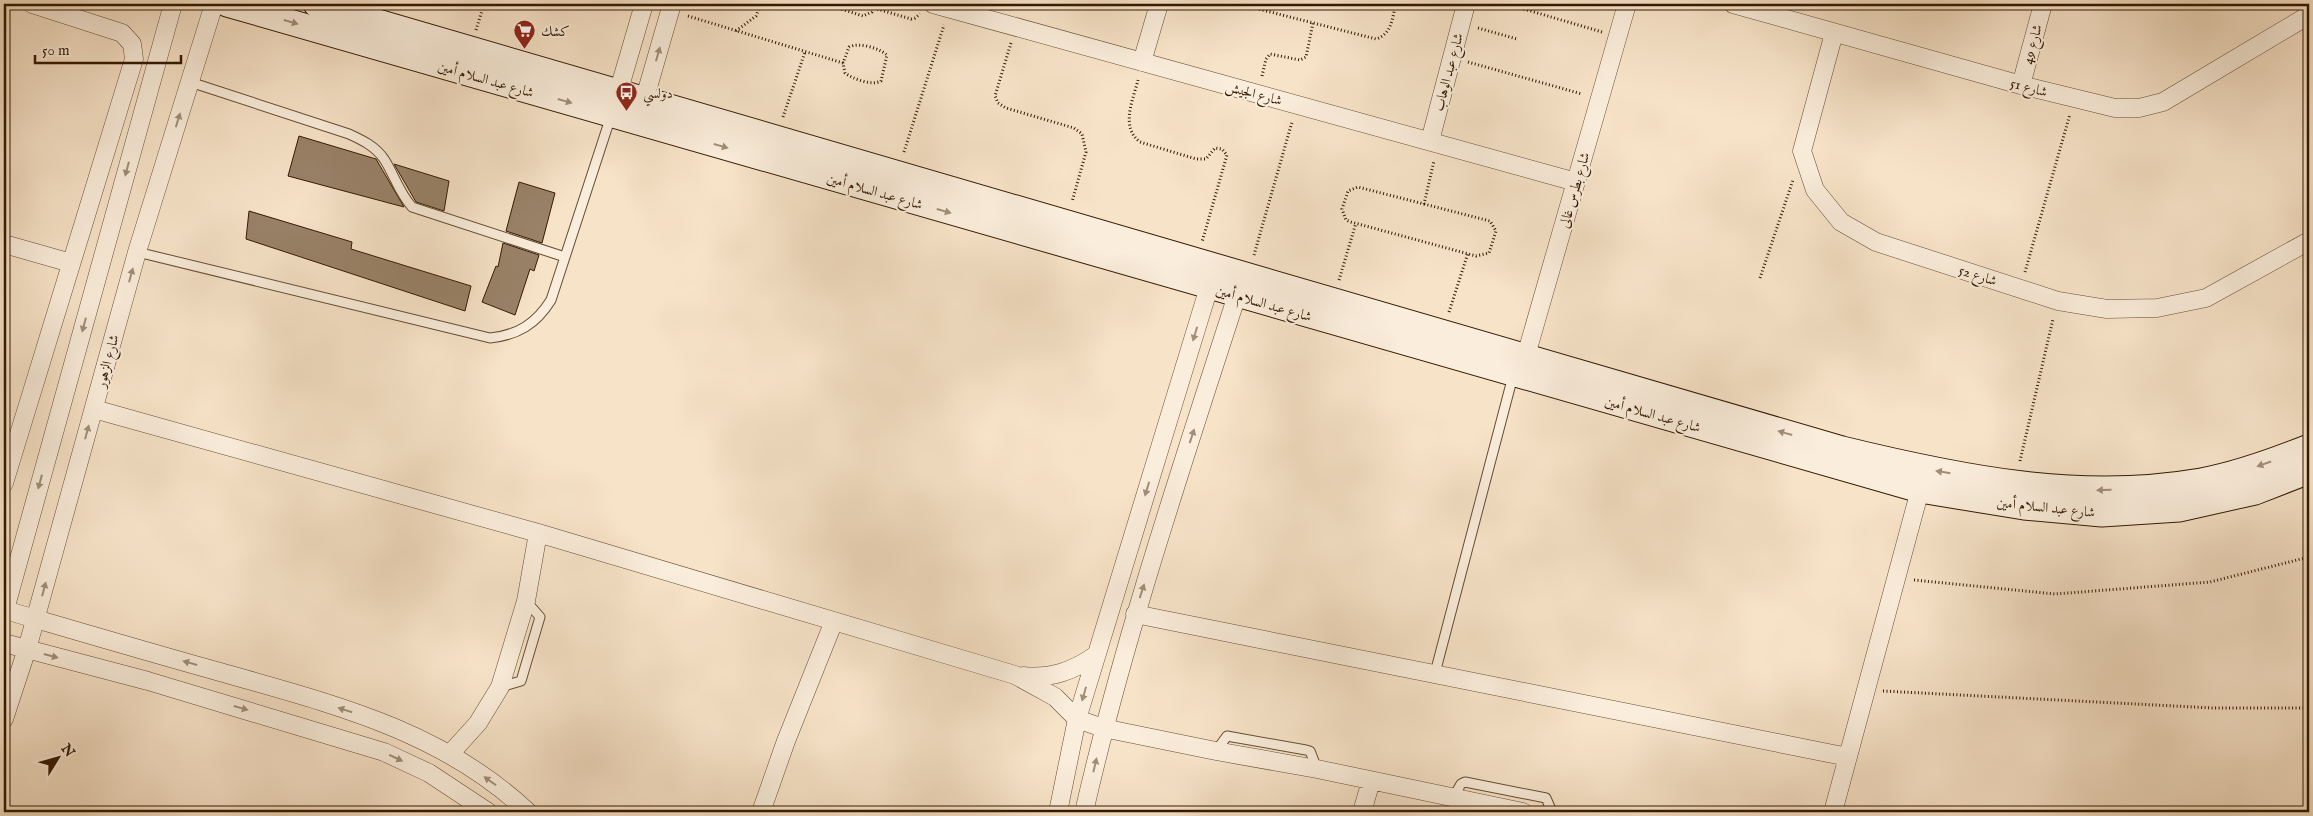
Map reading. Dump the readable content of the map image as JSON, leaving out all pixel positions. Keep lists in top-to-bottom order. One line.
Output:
{"streets":{"street":["شارع 49","شارع عبد الوهاب","شارع عبد السلام أمين","شارع 51","شارع الجيش","شارع بطرس غالى","شارع 52","شارع الزهور"]},"crossings":[["شارع 49","شارع 51"],["شارع عبد الوهاب","شارع الجيش"],["شارع عبد السلام أمين","شارع بطرس غالى"],["شارع الجيش","شارع بطرس غالى"]],"places":{"supermarket":["كشك"],"bus stop":["دولسي"]},"scale_bar":"50 m","north":"top right"}
